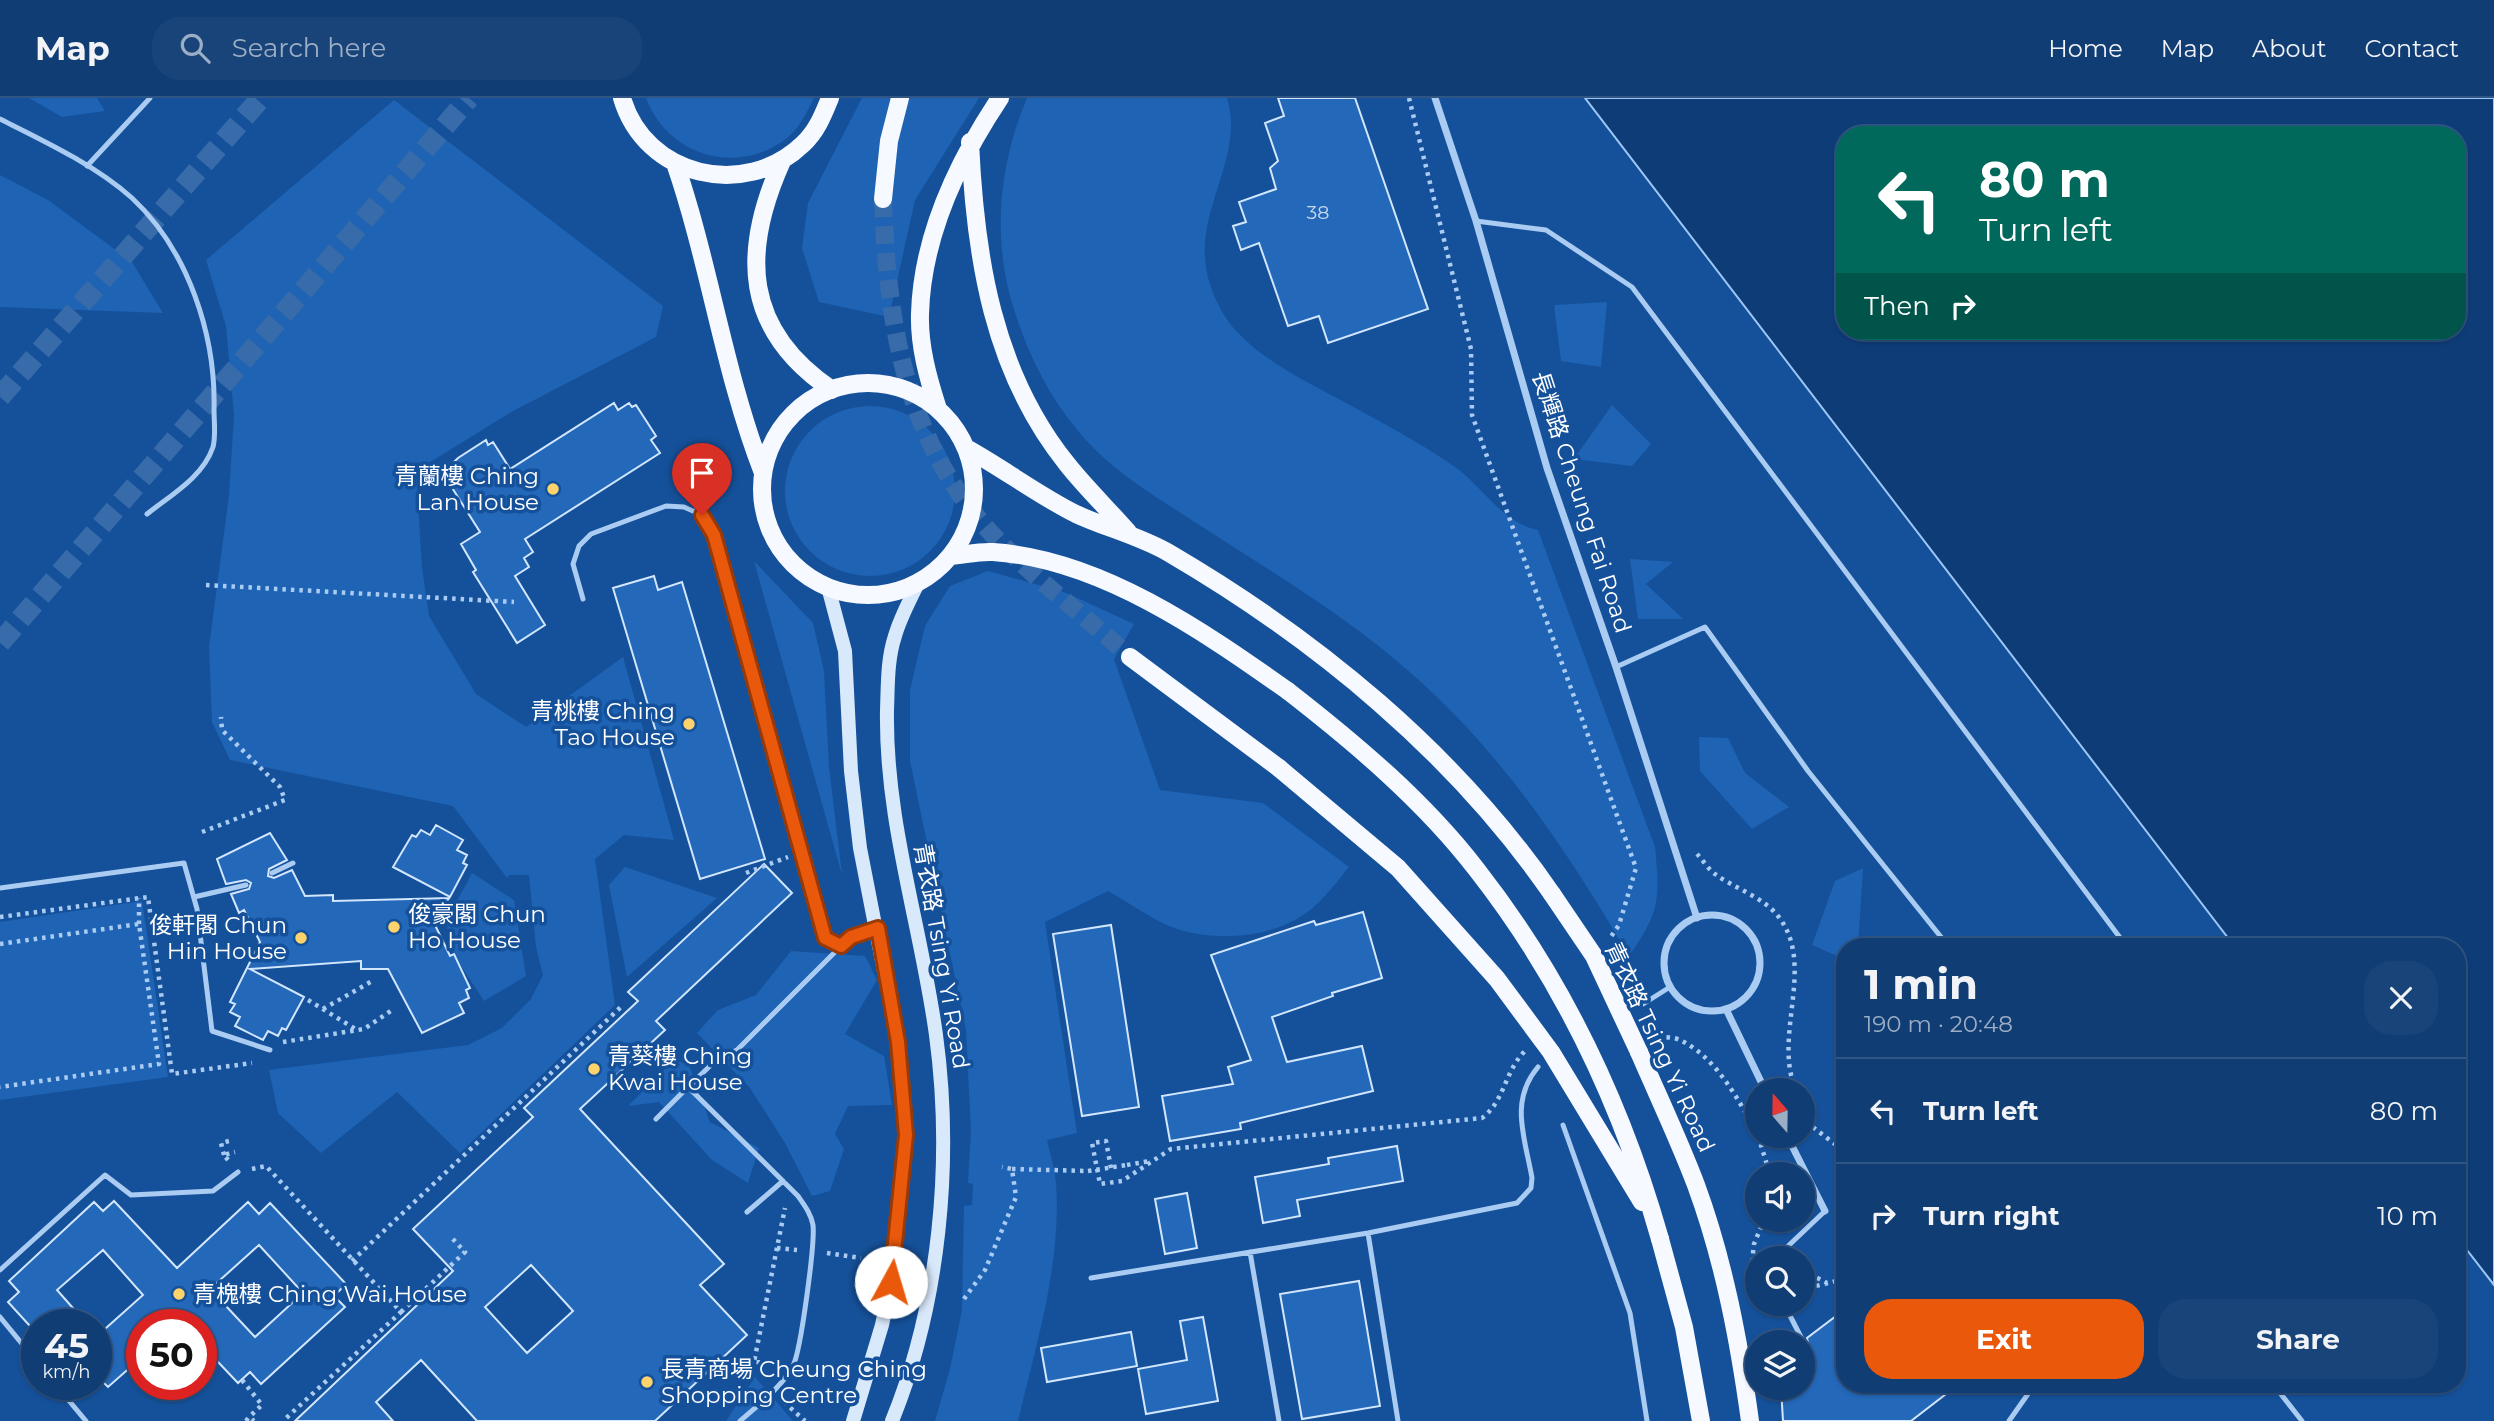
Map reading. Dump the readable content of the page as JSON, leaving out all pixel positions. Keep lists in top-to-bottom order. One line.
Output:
{"streets":{"main road":["青衣路 Tsing Yi Road"],"street":["長輝路 Cheung Fai Road"]},"places":["青蘭樓 Ching Lan House","青桃樓 Ching Tao House","俊豪閣 Chun Ho House","俊軒閣 Chun Hin House","青葵樓 Ching Kwai House","青槐樓 Ching Wai House","長青商場 Cheung Ching Shopping Centre"],"house_numbers":["38"],"north":"top","page":{"header":"Map","search":"Search here","nav":["Home","Map","About","Contact"],"turn":["80 m","Turn left"],"then":"Then","heading":["1 min","190 m · 20:48"],"list":[{"name":"Turn left","value":"80 m"},{"name":"Turn right","value":"10 m"}],"buttons":["Exit","Share"],"speed":"45 km/h","limit":"50"}}
